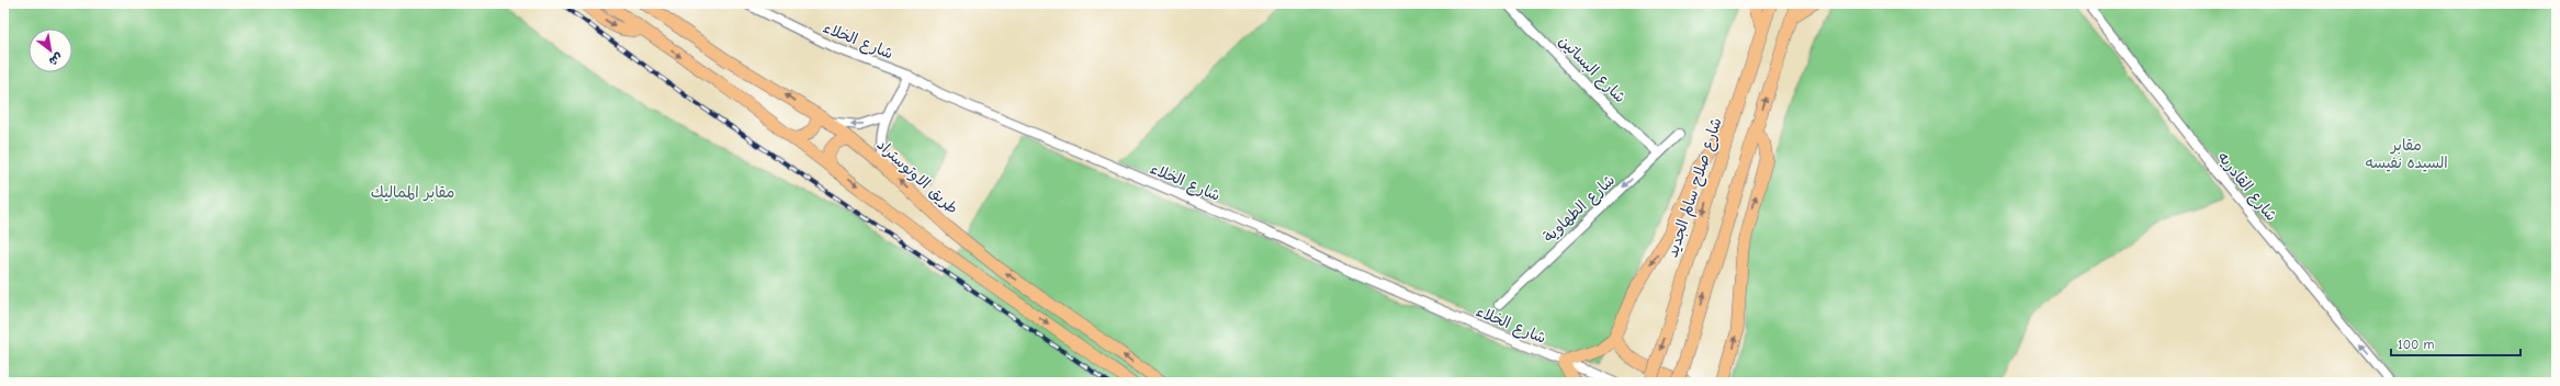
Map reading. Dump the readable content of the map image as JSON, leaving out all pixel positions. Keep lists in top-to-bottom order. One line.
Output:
{"streets":{"highway":["طريق الاوتوستراد","شارع صلاح سالم الجديد"],"street":["شارع الخلاء","شارع البساتين","شارع القادريه","شارع الطهاوية"]},"crossings":[["شارع البساتين","شارع الطهاوية"]],"one_way":["شارع القادريه","شارع الطهاوية"],"parks":["مقابر السيده نفيسه","مقابر المماليك"],"scale_bar":"100 m","north":"bottom right"}
